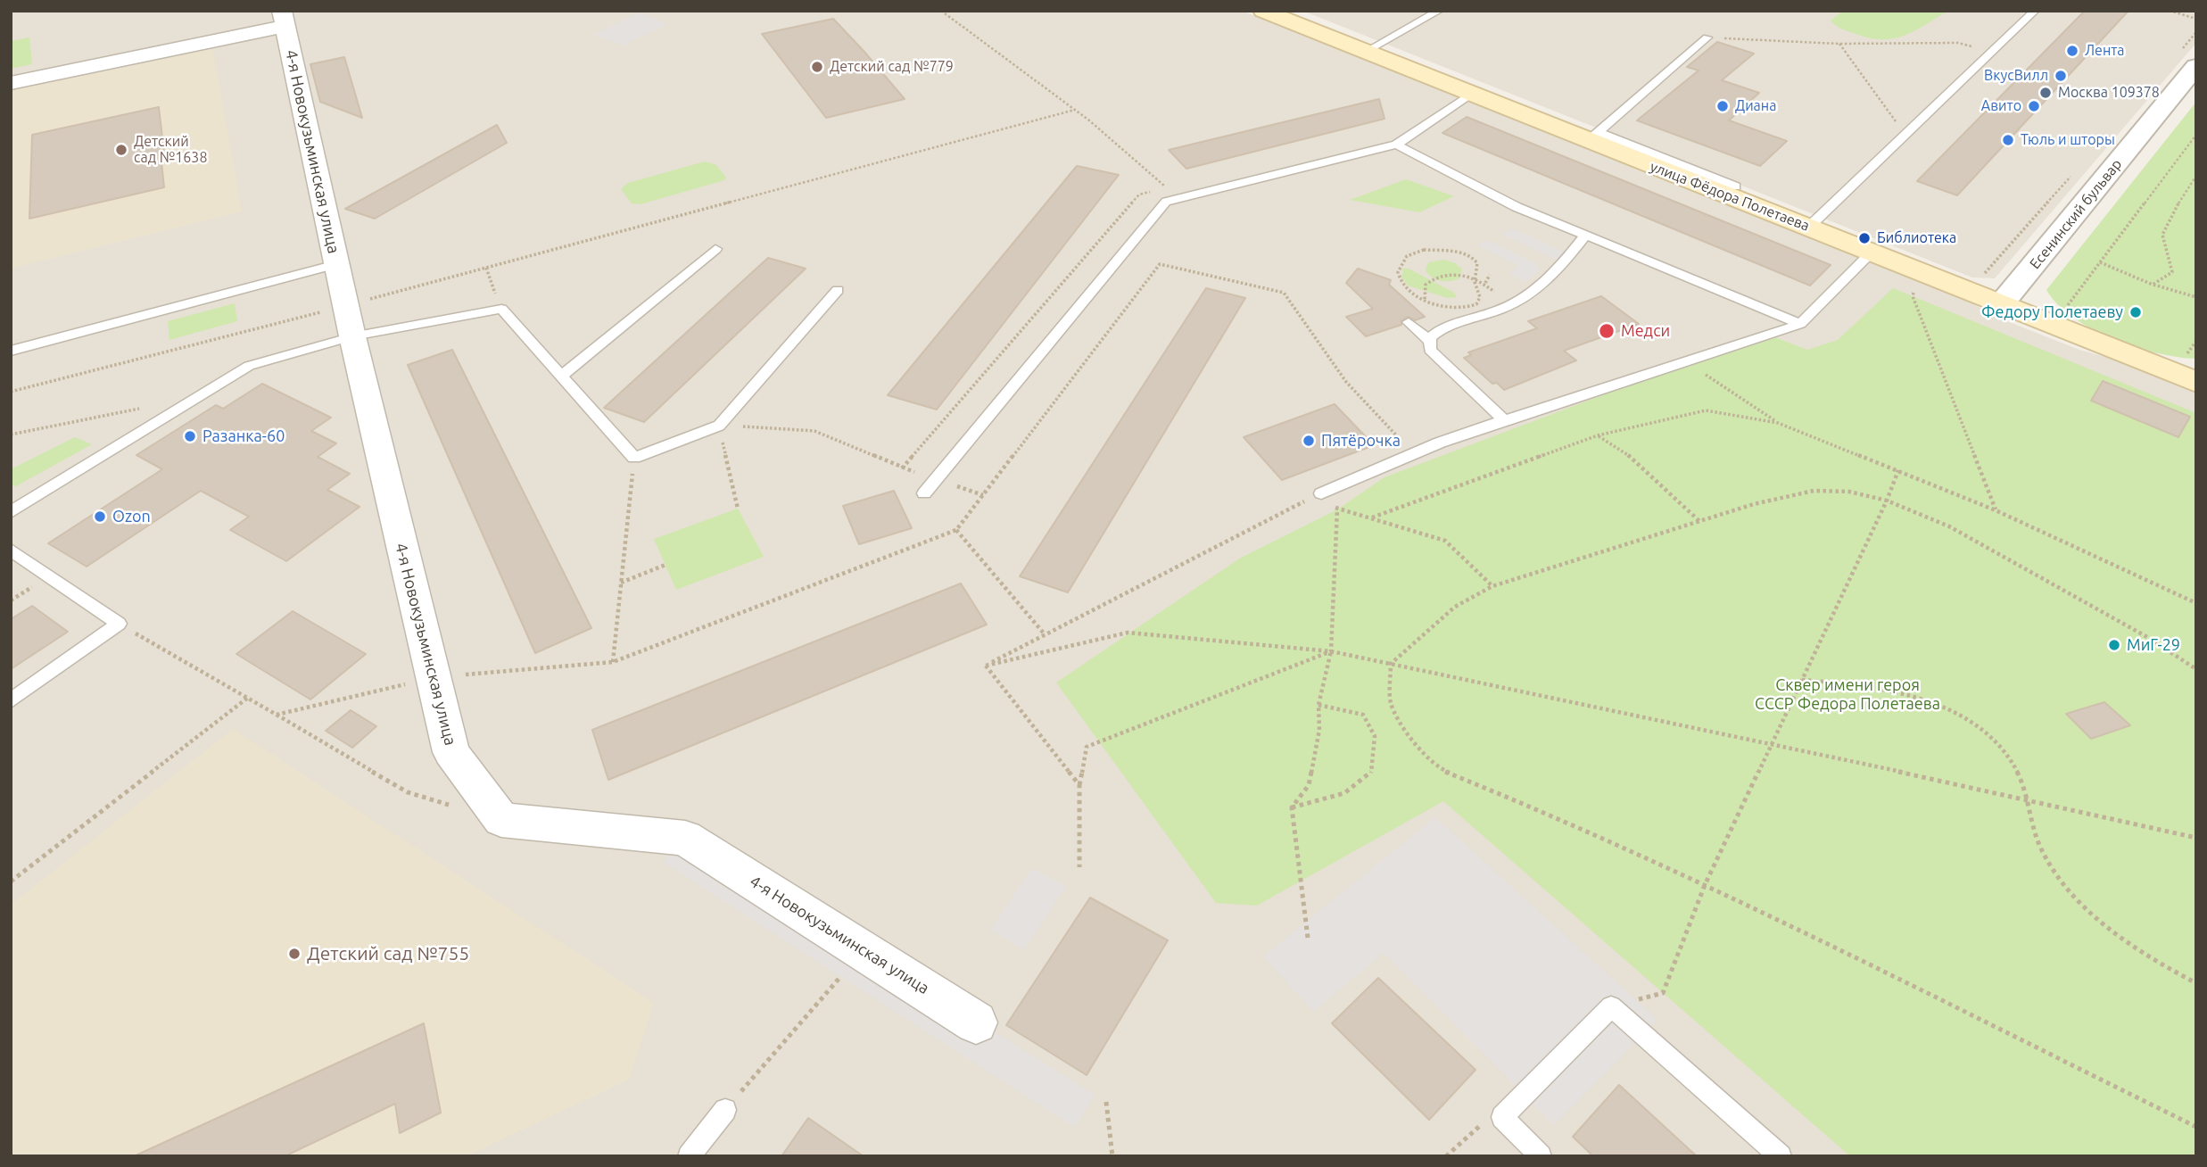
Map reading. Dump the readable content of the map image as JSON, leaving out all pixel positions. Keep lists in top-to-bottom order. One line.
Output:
{"streets":{"main road":["улица Фёдора Полетаева"],"street":["4-я Новокузьминская улица","Есенинский бульвар"]},"crossings":[["улица Фёдора Полетаева","Есенинский бульвар"]],"parks":["Сквер имени героя СССР Федора Полетаева"],"places":["Лента","Детский сад №779","ВкусВилл","Москва 109378","Диана","Авито","Тюль и шторы","Детский сад №1638","Библиотека","Федору Полетаеву","Медси","Разанка-60","Пятёрочка","Ozon","МиГ-29","Детский сад №755"]}
